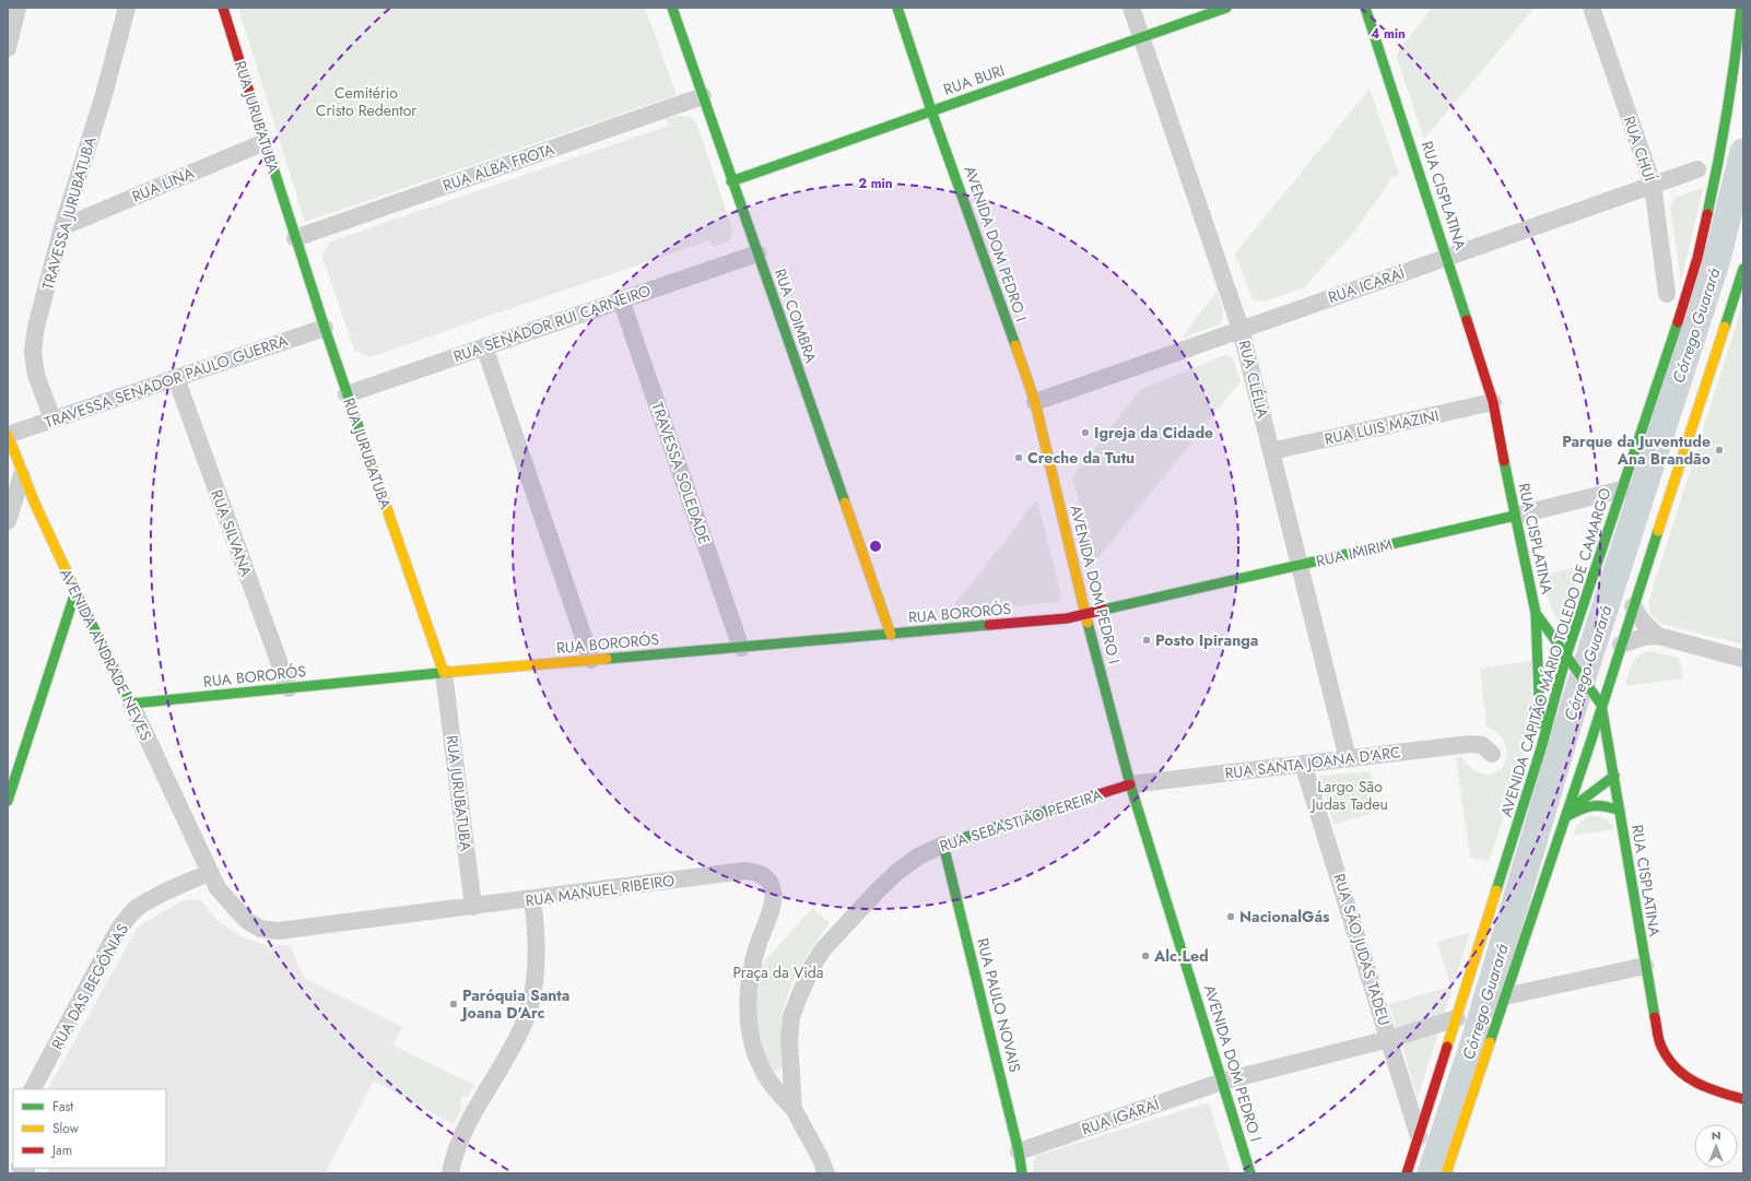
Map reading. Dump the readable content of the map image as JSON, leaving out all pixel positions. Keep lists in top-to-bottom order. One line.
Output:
{"streets":{"street":["RUA BURI","RUA JURUBATUBA","RUA CHUÍ","RUA ALBA FROTA","RUA LINA","RUA CISPLATINA","TRAVESSA JURUBATUBA","AVENIDA DOM PEDRO I","RUA ICARAÍ","RUA COIMBRA","RUA SENADOR RUI CARNEIRO","RUA CLÉLIA","TRAVESSA SENADOR PAULO GUERRA","RUA LUIS MAZINI","TRAVESSA SOLEDADE","RUA SILVANA","RUA IMIRIM","RUA BORORÓS","AVENIDA CAPITÃO MÁRIO TOLEDO DE CAMARGO","AVENIDA ANDRADE NEVES","RUA SANTA JOANA D'ARC","RUA SEBASTIÃO PEREIRA","RUA MANUEL RIBEIRO","RUA SÃO JUDAS TADEU","RUA DAS BEGÔNIAS","RUA PAULO NOVAIS","RUA IGARAÍ"]},"crossings":[["RUA BURI","AVENIDA DOM PEDRO I"],["RUA BURI","RUA COIMBRA"],["RUA BURI","RUA CLÉLIA"],["RUA JURUBATUBA","RUA ALBA FROTA"],["RUA JURUBATUBA","RUA LINA"],["RUA JURUBATUBA","RUA SENADOR RUI CARNEIRO"],["RUA JURUBATUBA","TRAVESSA SENADOR PAULO GUERRA"],["RUA JURUBATUBA","RUA BORORÓS"],["RUA JURUBATUBA","RUA MANUEL RIBEIRO"],["RUA CHUÍ","RUA ICARAÍ"],["RUA ALBA FROTA","RUA COIMBRA"],["RUA LINA","TRAVESSA JURUBATUBA"],["RUA CISPLATINA","RUA ICARAÍ"],["RUA CISPLATINA","RUA LUIS MAZINI"],["RUA CISPLATINA","RUA IMIRIM"],["RUA CISPLATINA","AVENIDA CAPITÃO MÁRIO TOLEDO DE CAMARGO"],["TRAVESSA JURUBATUBA","TRAVESSA SENADOR PAULO GUERRA"],["AVENIDA DOM PEDRO I","RUA ICARAÍ"],["AVENIDA DOM PEDRO I","RUA IMIRIM"],["AVENIDA DOM PEDRO I","RUA BORORÓS"],["AVENIDA DOM PEDRO I","RUA SANTA JOANA D'ARC"],["AVENIDA DOM PEDRO I","RUA SEBASTIÃO PEREIRA"],["AVENIDA DOM PEDRO I","RUA IGARAÍ"],["RUA ICARAÍ","RUA CLÉLIA"],["RUA COIMBRA","RUA SENADOR RUI CARNEIRO"],["RUA COIMBRA","RUA BORORÓS"],["RUA SENADOR RUI CARNEIRO","TRAVESSA SOLEDADE"],["RUA CLÉLIA","RUA LUIS MAZINI"],["RUA CLÉLIA","RUA IMIRIM"],["RUA CLÉLIA","RUA SANTA JOANA D'ARC"],["TRAVESSA SENADOR PAULO GUERRA","RUA SILVANA"],["TRAVESSA SENADOR PAULO GUERRA","AVENIDA ANDRADE NEVES"],["TRAVESSA SOLEDADE","RUA BORORÓS"],["RUA SILVANA","RUA BORORÓS"],["RUA IMIRIM","RUA BORORÓS"],["RUA IMIRIM","AVENIDA CAPITÃO MÁRIO TOLEDO DE CAMARGO"],["RUA BORORÓS","AVENIDA ANDRADE NEVES"],["AVENIDA CAPITÃO MÁRIO TOLEDO DE CAMARGO","RUA SÃO JUDAS TADEU"],["AVENIDA CAPITÃO MÁRIO TOLEDO DE CAMARGO","RUA IGARAÍ"],["AVENIDA ANDRADE NEVES","RUA MANUEL RIBEIRO"],["AVENIDA ANDRADE NEVES","RUA DAS BEGÔNIAS"],["RUA SANTA JOANA D'ARC","RUA SEBASTIÃO PEREIRA"],["RUA SANTA JOANA D'ARC","RUA SÃO JUDAS TADEU"],["RUA SEBASTIÃO PEREIRA","RUA MANUEL RIBEIRO"],["RUA SEBASTIÃO PEREIRA","RUA PAULO NOVAIS"],["RUA MANUEL RIBEIRO","RUA DAS BEGÔNIAS"],["RUA SÃO JUDAS TADEU","RUA IGARAÍ"],["RUA PAULO NOVAIS","RUA IGARAÍ"]],"water":["Córrego Guarará"],"parks":["Cemitério Cristo Redentor","Largo São Judas Tadeu","Praça da Vida"],"places":["Igreja da Cidade","Parque da Juventude Ana Brandão","Creche da Tutu","Posto Ipiranga","NacionalGás","Alc.Led","Paróquia Santa Joana D'Arc"],"legend":["Fast","Slow","Jam"],"north":"top","rings":["4 min","2 min"]}
